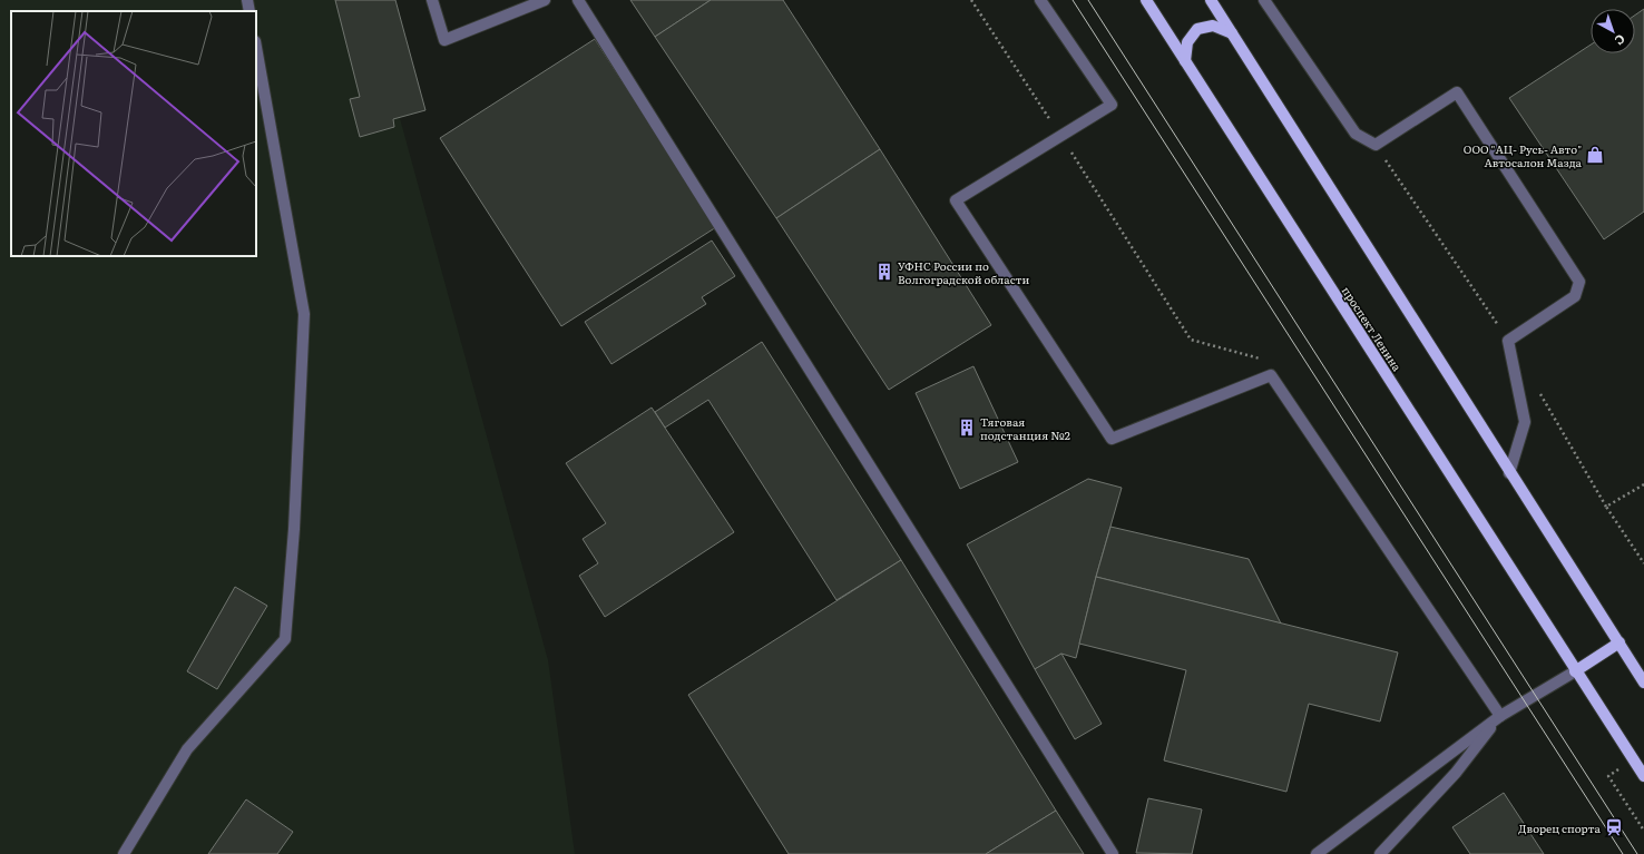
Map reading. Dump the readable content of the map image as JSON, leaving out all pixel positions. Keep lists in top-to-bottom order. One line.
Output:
{"streets":{"main road":["проспект Ленина"]},"places":{"shop":["ООО \"АЦ- Русь- Авто\" Автосалон Мазда"],"building":["УФНС России по Волгоградской области","Тяговая подстанция №2"],"station":["Дворец спорта"]},"north":"bottom right"}
